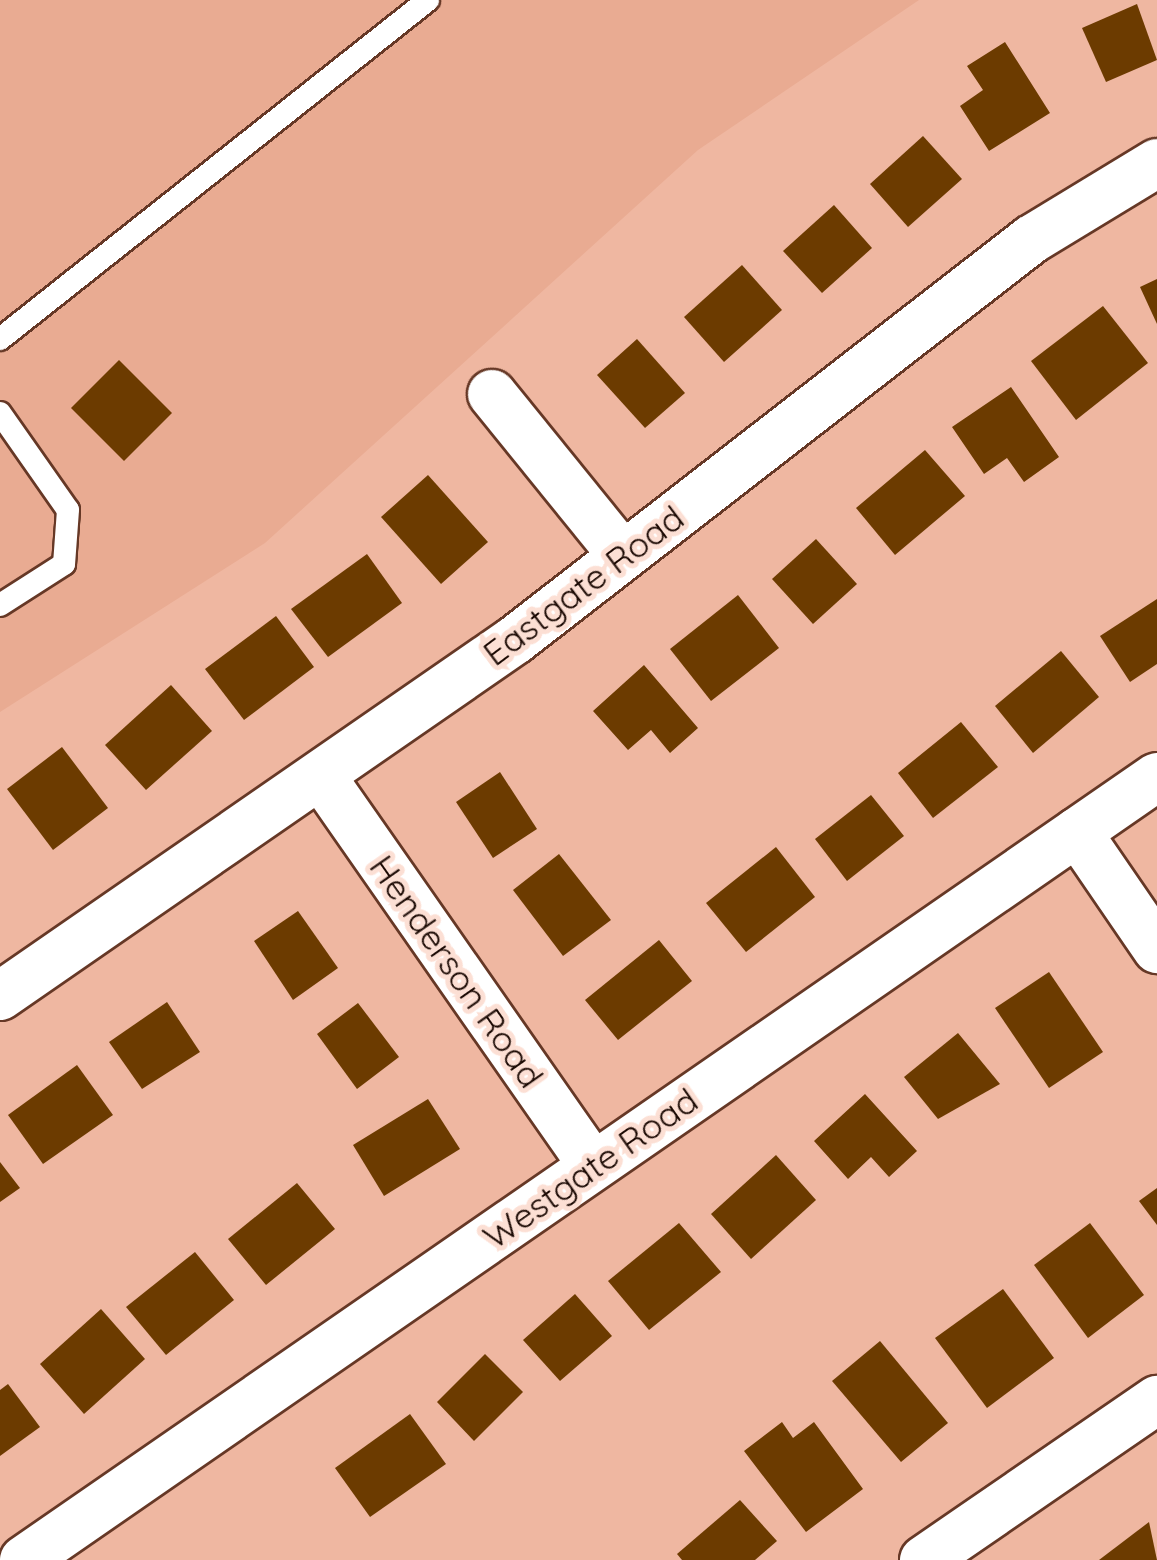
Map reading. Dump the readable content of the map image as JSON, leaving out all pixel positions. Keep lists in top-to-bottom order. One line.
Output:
{"streets":{"street":["Eastgate Road","Henderson Road","Westgate Road"]},"crossings":[["Eastgate Road","Henderson Road"],["Henderson Road","Westgate Road"]]}
